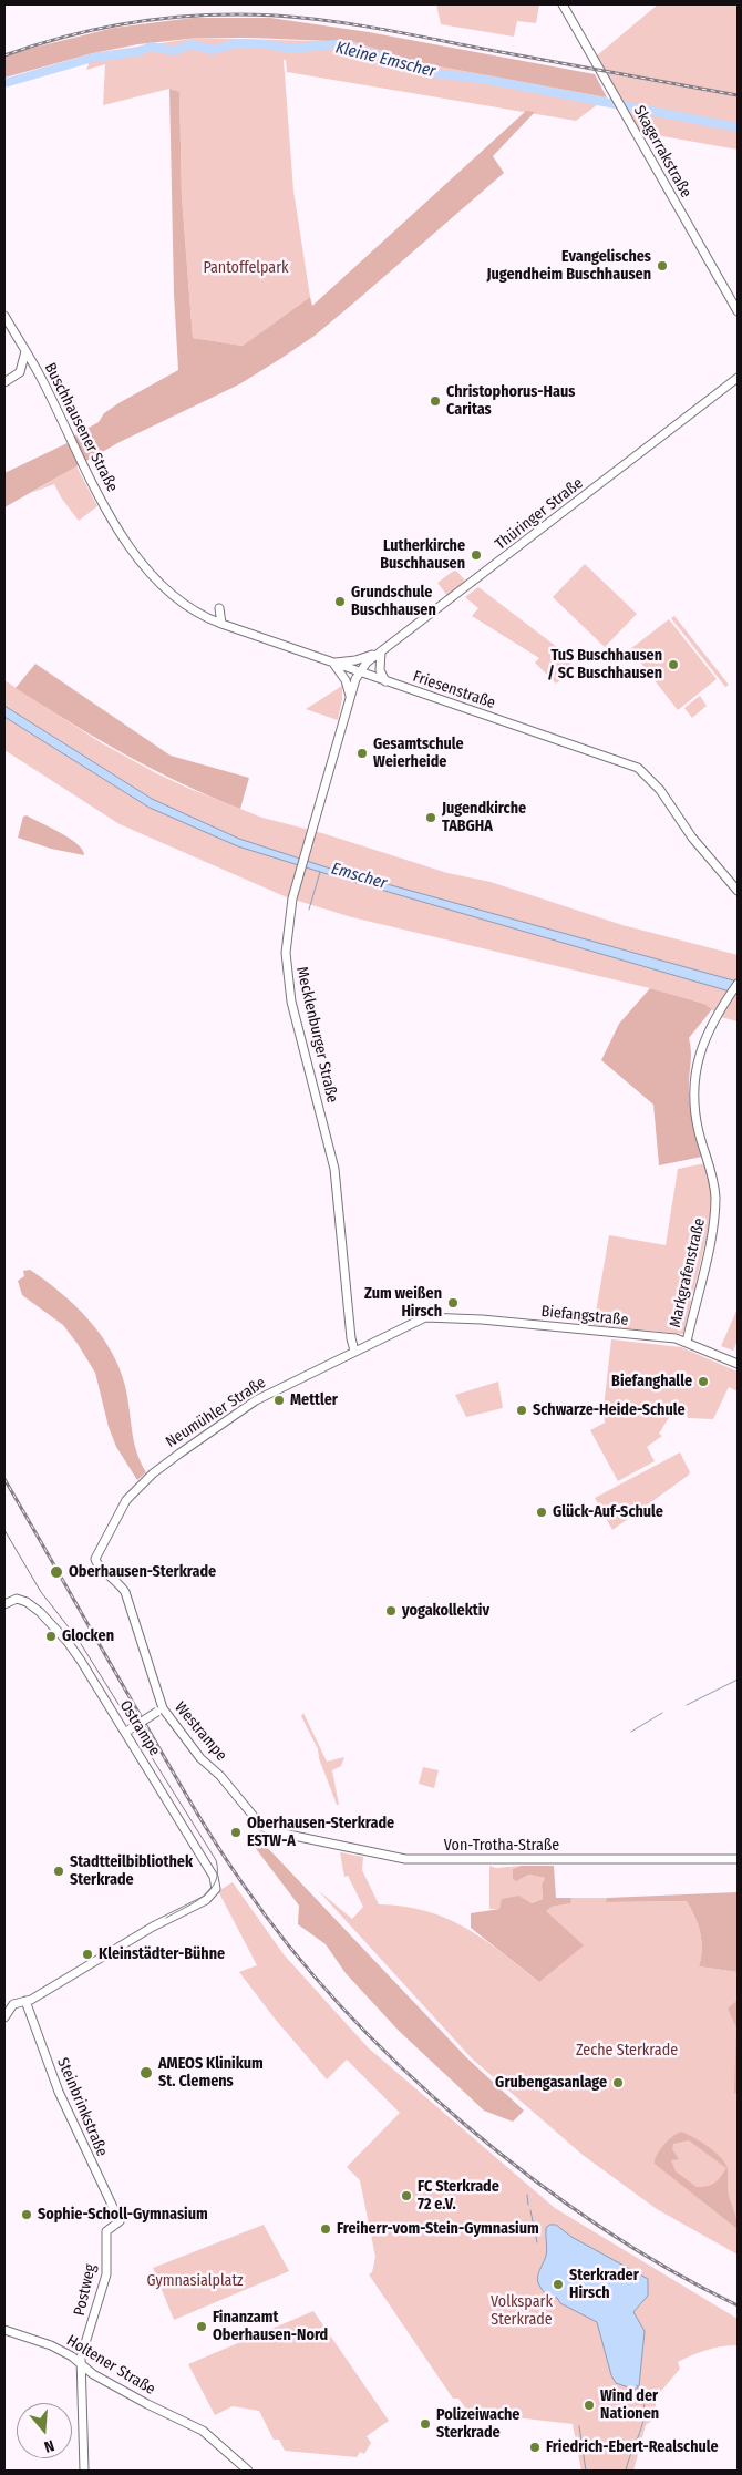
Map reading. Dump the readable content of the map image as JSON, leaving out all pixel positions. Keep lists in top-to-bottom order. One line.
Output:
{"streets":{"main road":["Skagerrakstraße","Buschhausener Straße","Thüringer Straße","Friesenstraße","Mecklenburger Straße","Markgrafenstraße","Biefangstraße","Neumühler Straße","Ostrampe","Westrampe","Von-Trotha-Straße","Steinbrinkstraße","Postweg","Holtener Straße"]},"crossings":[["Buschhausener Straße","Friesenstraße"],["Thüringer Straße","Friesenstraße"],["Thüringer Straße","Mecklenburger Straße"],["Friesenstraße","Mecklenburger Straße"],["Mecklenburger Straße","Neumühler Straße"],["Markgrafenstraße","Biefangstraße"],["Biefangstraße","Neumühler Straße"],["Neumühler Straße","Westrampe"],["Ostrampe","Steinbrinkstraße"],["Westrampe","Von-Trotha-Straße"],["Steinbrinkstraße","Postweg"],["Postweg","Holtener Straße"]],"water":["Kleine Emscher","Emscher"],"parks":["Pantoffelpark","Zeche Sterkrade","Gymnasialplatz","Volkspark Sterkrade"],"places":["Evangelisches Jugendheim Buschhausen","Christophorus-Haus Caritas","Lutherkirche Buschhausen","Grundschule Buschhausen","TuS Buschhausen / SC Buschhausen","Gesamtschule Weierheide","Jugendkirche TABGHA","Zum weißen Hirsch","Biefanghalle","Mettler","Schwarze-Heide-Schule","Glück-Auf-Schule","Oberhausen-Sterkrade","yogakollektiv","Glocken","Oberhausen-Sterkrade ESTW-A","Stadtteilbibliothek Sterkrade","Kleinstädter-Bühne","AMEOS Klinikum St. Clemens","Grubengasanlage","FC Sterkrade 72 e.V.","Sophie-Scholl-Gymnasium","Freiherr-vom-Stein-Gymnasium","Sterkrader Hirsch","Finanzamt Oberhausen-Nord","Wind der Nationen","Polizeiwache Sterkrade","Friedrich-Ebert-Realschule"],"north":"bottom"}
